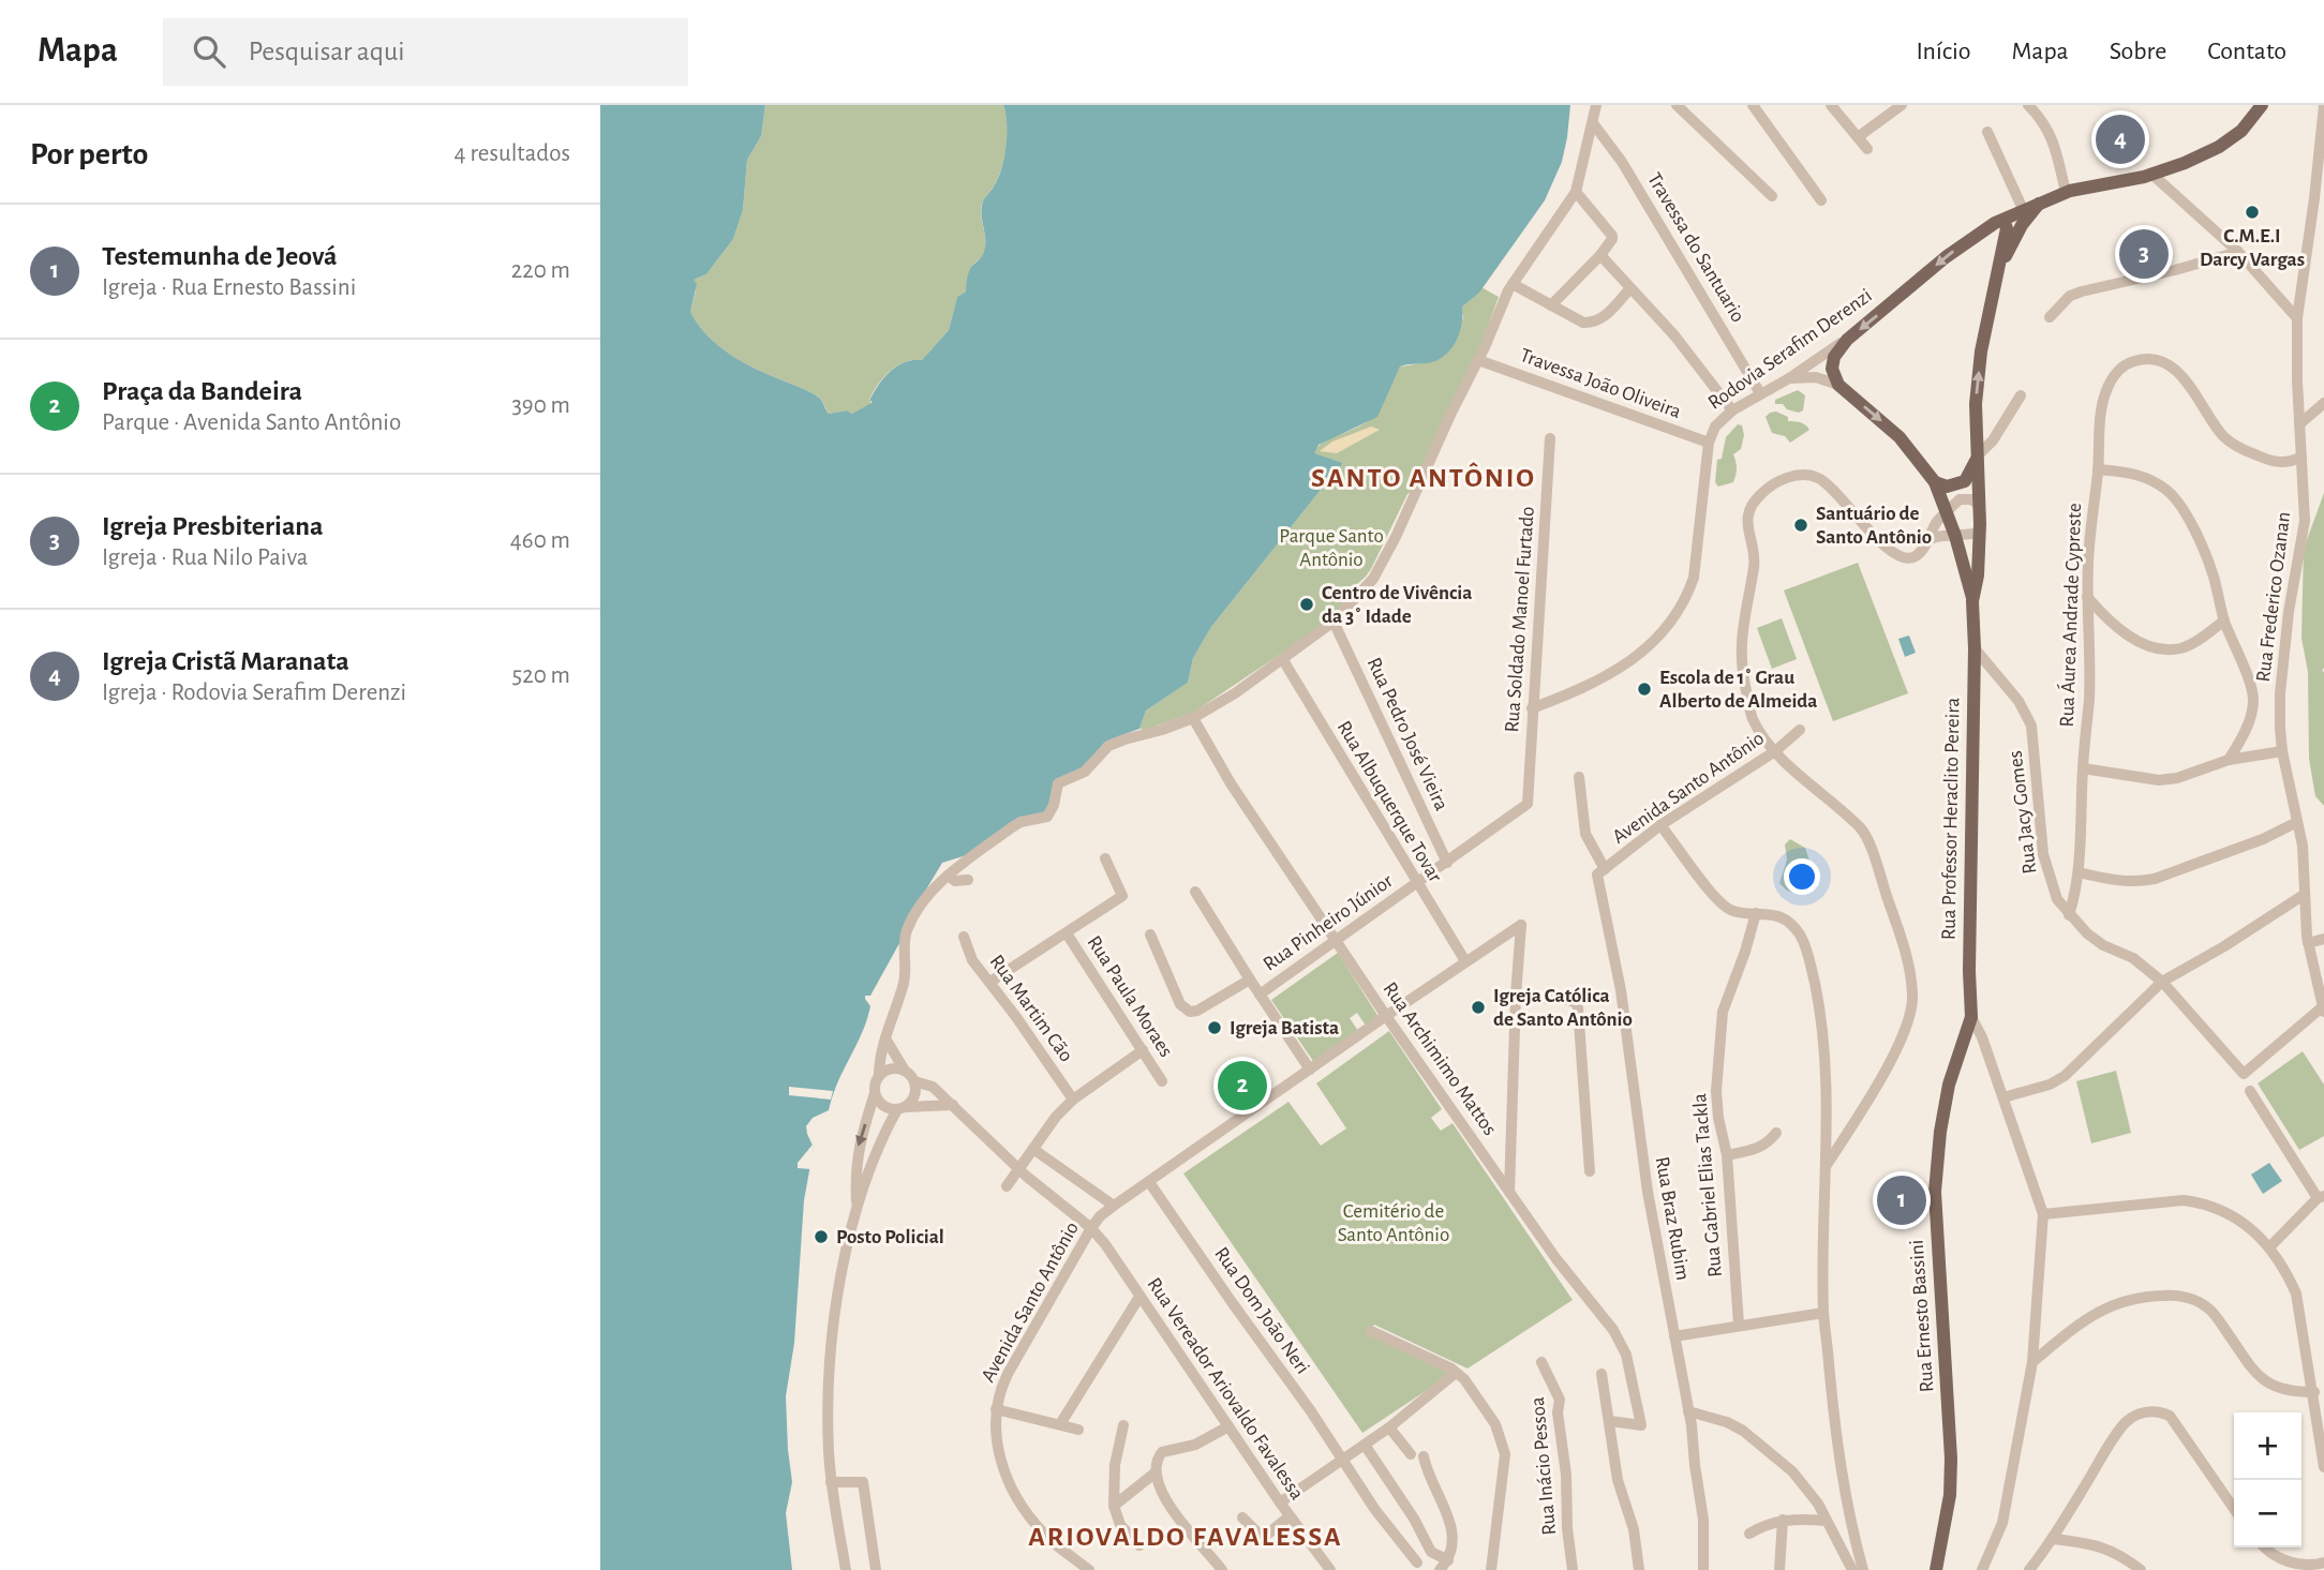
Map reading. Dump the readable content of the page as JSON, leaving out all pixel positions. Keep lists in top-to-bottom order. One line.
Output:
{"streets":{"main road":["Rodovia Serafim Derenzi","Rua Professor Heraclito Pereira","Rua Ernesto Bassini"],"street":["Travessa do Santuario","Travessa João Oliveira","Rua Frederico Ozanan","Rua Áurea Andrade Cypreste","Rua Soldado Manoel Furtado","Rua Pedro José Vieira","Avenida Santo Antônio","Rua Albuquerque Tovar","Rua Jacy Gomes","Rua Pinheiro Júnior","Rua Paula Moraes","Rua Martim Cão","Rua Archimimo Mattos","Rua Gabriel Elias Tackla","Rua Braz Rubim","Rua Dom João Neri","Rua Vereador Ariovaldo Favalessa","Rua Inácio Pessoa"]},"crossings":[["Travessa do Santuario","Rodovia Serafim Derenzi"],["Rodovia Serafim Derenzi","Travessa João Oliveira"],["Rodovia Serafim Derenzi","Rua Soldado Manoel Furtado"],["Rua Frederico Ozanan","Rua Áurea Andrade Cypreste"],["Rua Frederico Ozanan","Rua Jacy Gomes"],["Rua Áurea Andrade Cypreste","Rua Jacy Gomes"],["Rua Soldado Manoel Furtado","Rua Pinheiro Júnior"],["Rua Pedro José Vieira","Rua Pinheiro Júnior"],["Avenida Santo Antônio","Rua Albuquerque Tovar"],["Avenida Santo Antônio","Rua Archimimo Mattos"],["Avenida Santo Antônio","Rua Braz Rubim"],["Avenida Santo Antônio","Rua Dom João Neri"],["Avenida Santo Antônio","Rua Vereador Ariovaldo Favalessa"],["Rua Albuquerque Tovar","Rua Pinheiro Júnior"],["Rua Jacy Gomes","Rua Professor Heraclito Pereira"],["Rua Professor Heraclito Pereira","Rua Ernesto Bassini"],["Rua Pinheiro Júnior","Rua Archimimo Mattos"]],"districts":["SANTO ANTÔNIO","ARIOVALDO FAVALESSA"],"parks":["Parque Santo Antônio","Cemitério de Santo Antônio"],"places":["C.M.E.I Darcy Vargas","Santuário de Santo Antônio","Centro de Vivência da 3˚ Idade","Escola de 1˚ Grau Alberto de Almeida","Igreja Católica de Santo Antônio","Igreja Batista","Posto Policial"],"page":{"header":"Mapa","search":"Pesquisar aqui","nav":["Início","Mapa","Sobre","Contato"],"heading":["Por perto","4 resultados"],"pins":["4","3","2","1"],"list":[{"mark":"1","name":"Testemunha de Jeová","note":"Igreja · Rua Ernesto Bassini","value":"220 m"},{"mark":"2","name":"Praça da Bandeira","note":"Parque · Avenida Santo Antônio","value":"390 m"},{"mark":"3","name":"Igreja Presbiteriana","note":"Igreja · Rua Nilo Paiva","value":"460 m"},{"mark":"4","name":"Igreja Cristã Maranata","note":"Igreja · Rodovia Serafim Derenzi","value":"520 m"}],"map_buttons":["+","−"]}}
